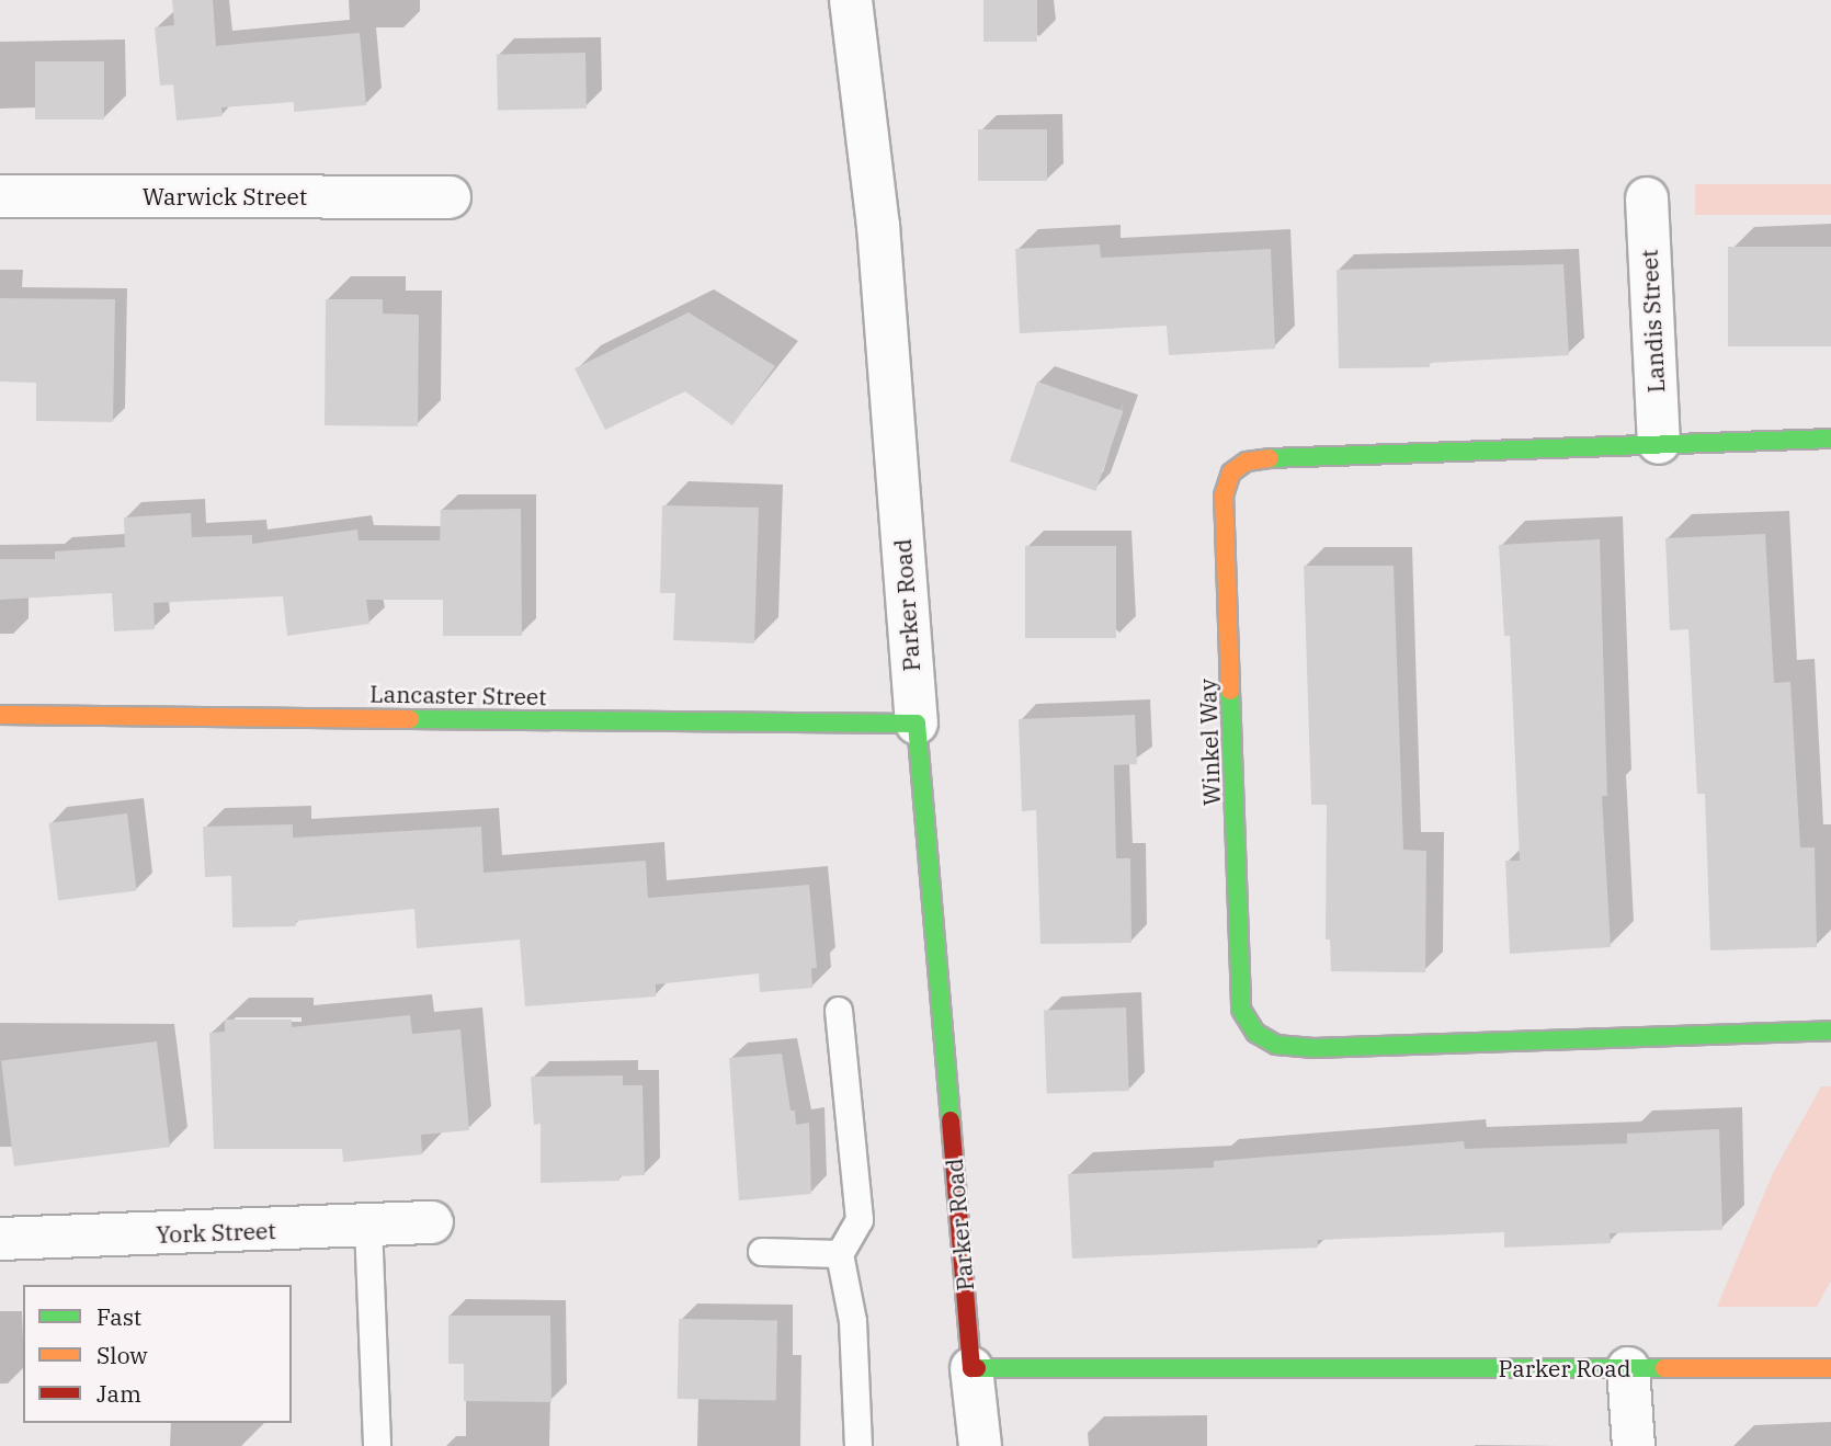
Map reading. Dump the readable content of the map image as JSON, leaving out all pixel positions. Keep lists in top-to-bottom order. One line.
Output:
{"streets":{"street":["Warwick Street","Landis Street","Parker Road","Lancaster Street","Winkel Way","York Street"]},"crossings":[["Landis Street","Winkel Way"],["Parker Road","Lancaster Street"]],"legend":["Fast","Slow","Jam"]}
